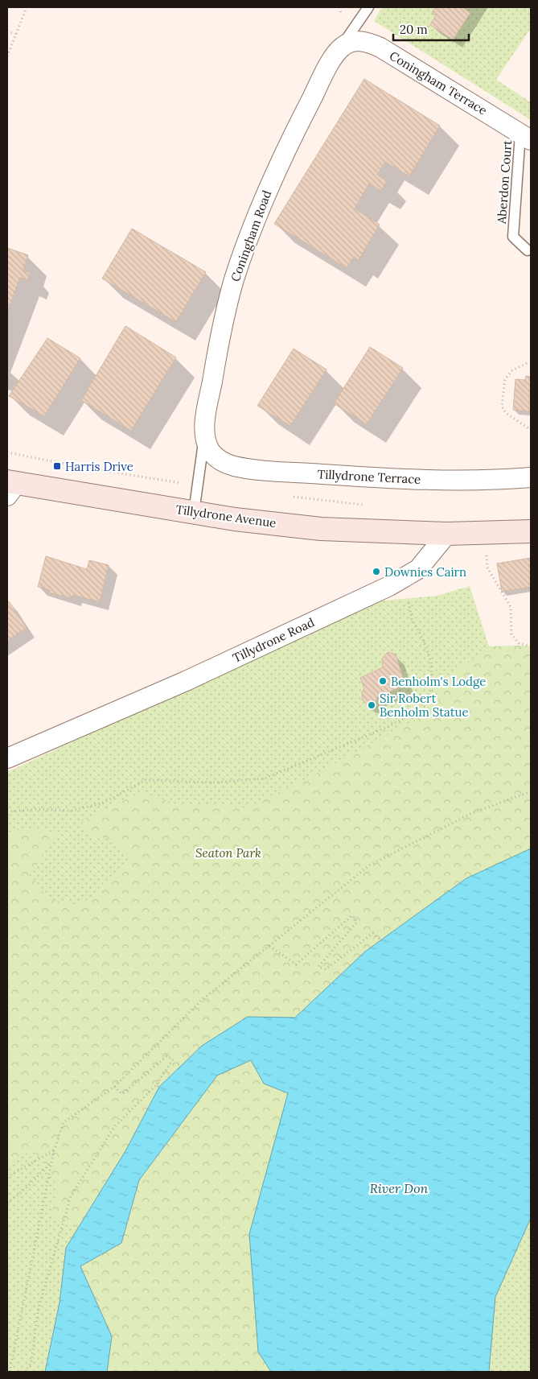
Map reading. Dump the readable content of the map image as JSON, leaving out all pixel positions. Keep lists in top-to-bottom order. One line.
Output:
{"streets":{"main road":["Tillydrone Avenue"],"street":["Coningham Terrace","Coningham Road","Tillydrone Terrace","Tillydrone Road"],"lane":["Aberdon Court"]},"crossings":[["Coningham Terrace","Aberdon Court"],["Coningham Terrace","Coningham Road"],["Coningham Road","Tillydrone Terrace"],["Coningham Road","Tillydrone Avenue"],["Tillydrone Avenue","Tillydrone Road"]],"water":["River Don"],"parks":["Seaton Park"],"places":{"transit":["Harris Drive"],"other":["Downies Cairn","Benholm's Lodge","Sir Robert Benholm Statue"]},"scale_bar":"20 m"}
